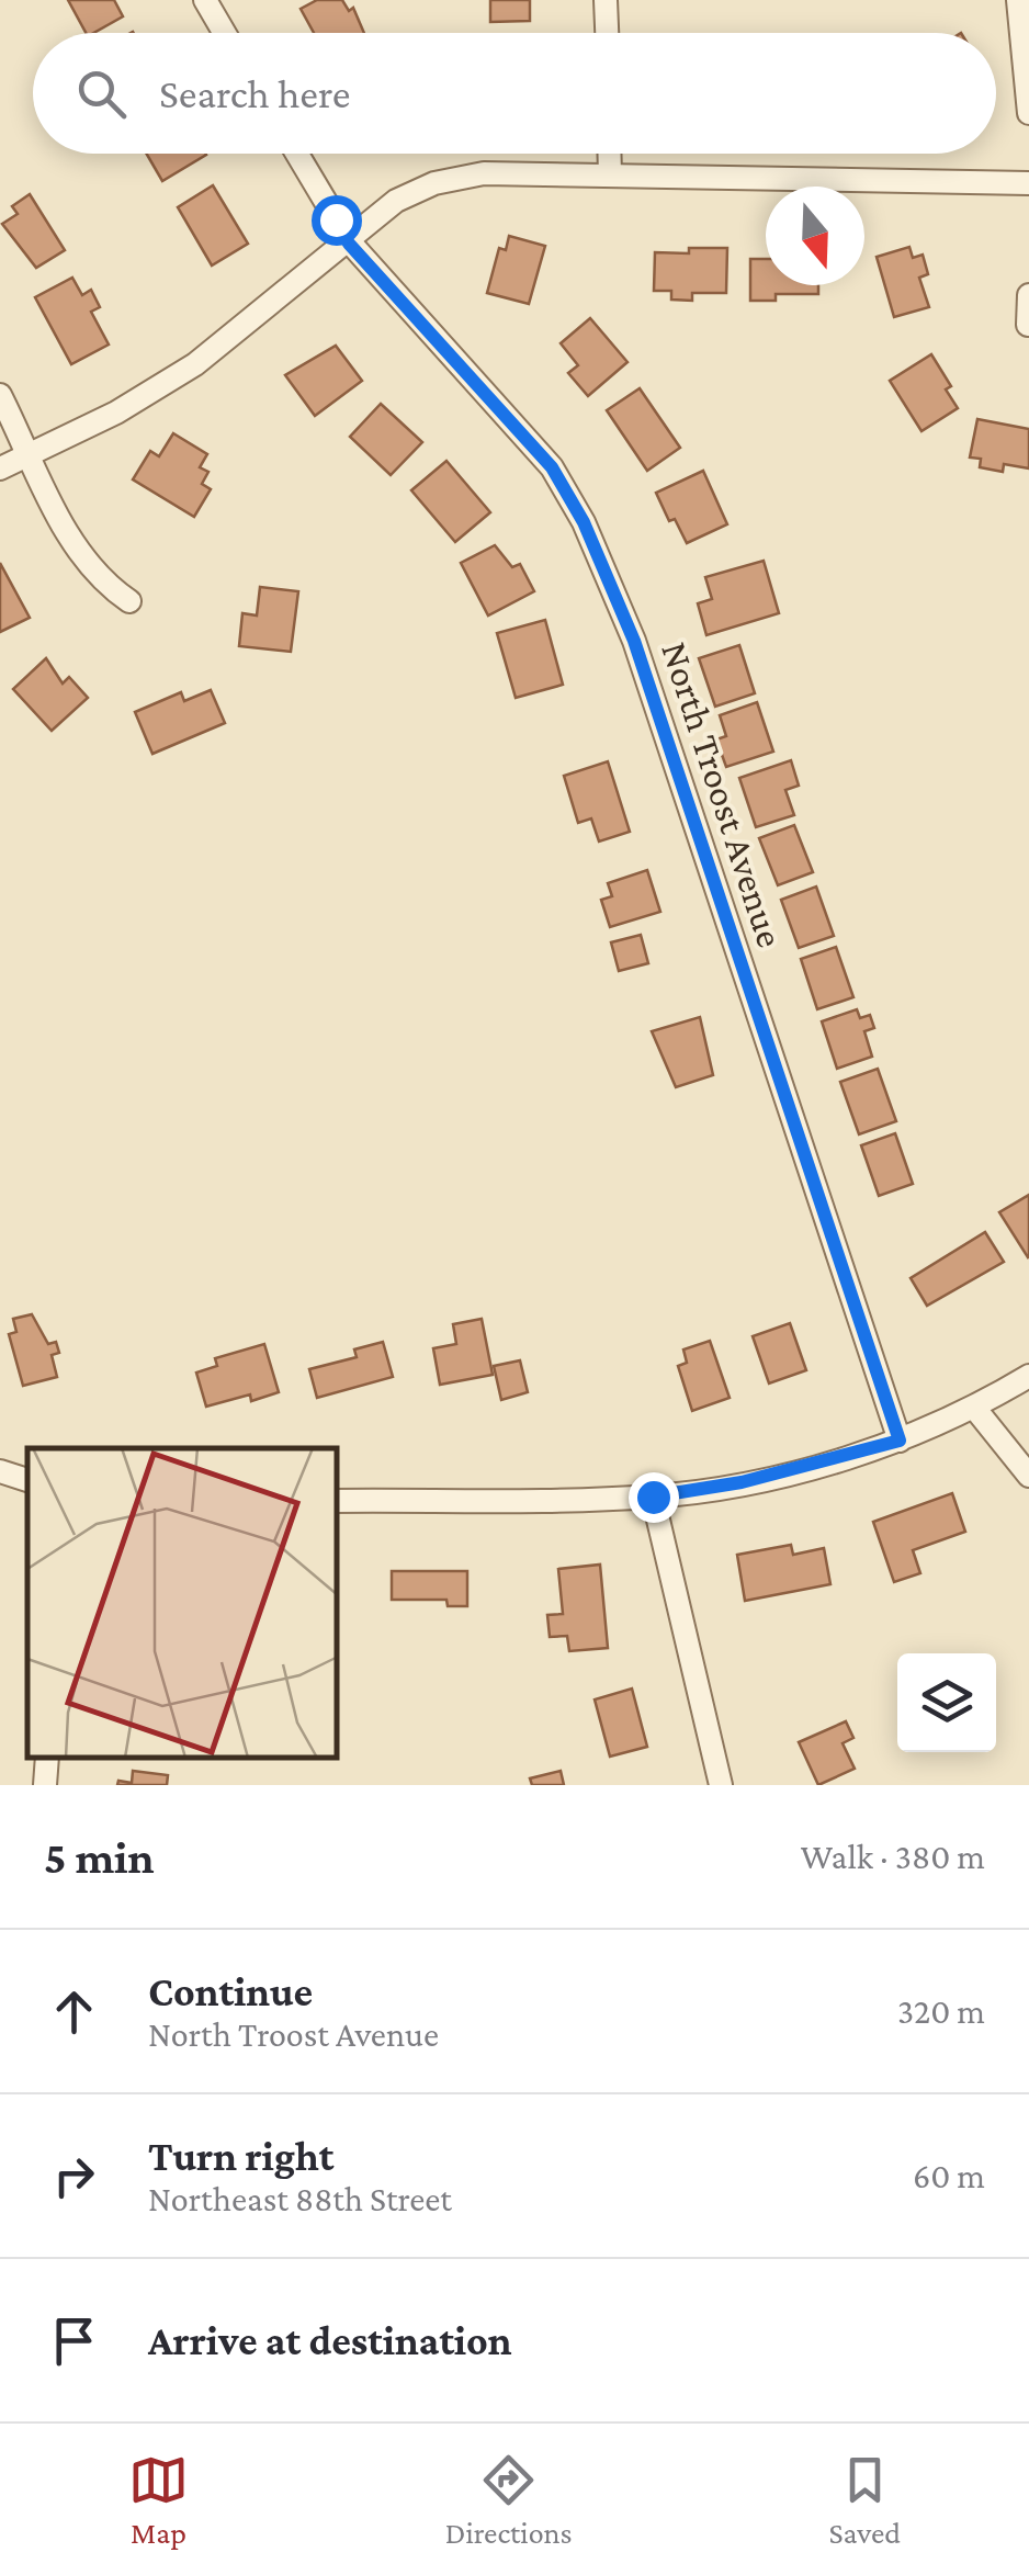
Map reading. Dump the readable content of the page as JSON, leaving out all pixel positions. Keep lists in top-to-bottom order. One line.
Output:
{"streets":{"street":["North Troost Avenue"]},"north":"bottom","page":{"search":"Search here","heading":["5 min","Walk · 380 m"],"list":[["Continue","North Troost Avenue","320 m"],["Turn right","Northeast 88th Street","60 m"],"Arrive at destination"],"nav":["Map","Directions","Saved"]}}
